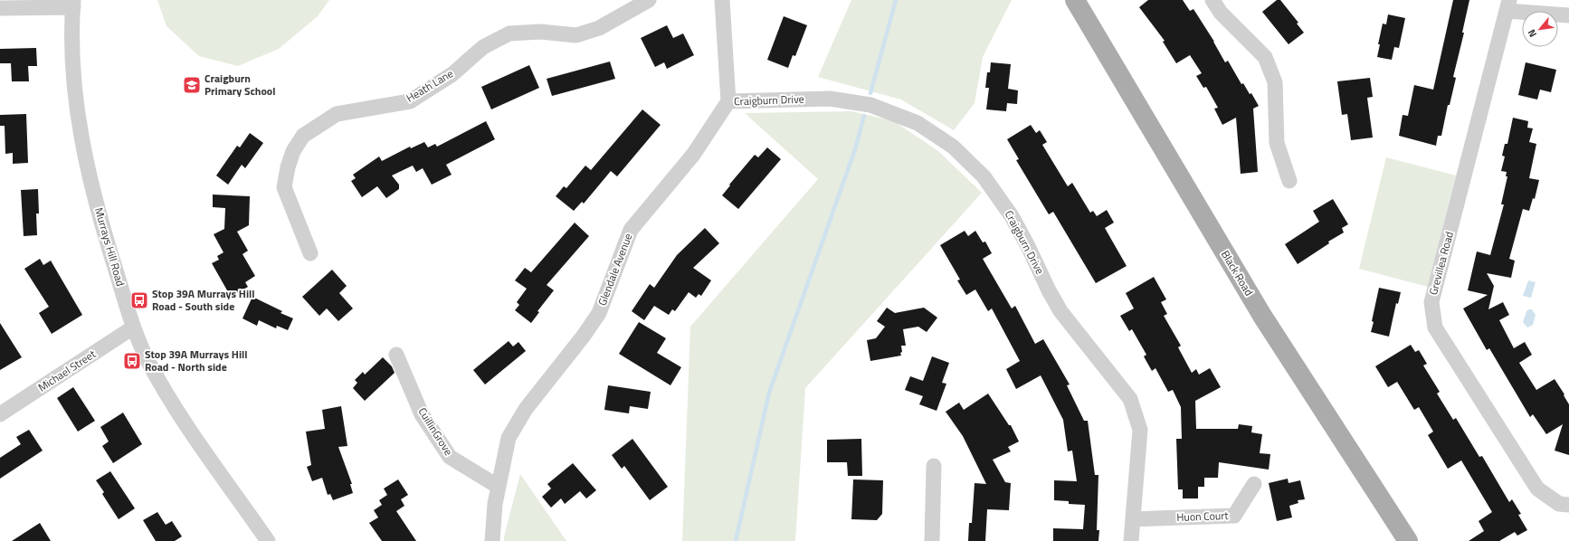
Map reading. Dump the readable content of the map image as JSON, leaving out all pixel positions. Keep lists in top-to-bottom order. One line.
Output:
{"streets":{"main road":["Black Road"],"street":["Heath Lane","Craigburn Drive","Murrays Hill Road","Grevillea Road","Glendale Avenue","Michael Street","CuillinGrove","Huon Court"]},"crossings":[["Craigburn Drive","Glendale Avenue"],["Craigburn Drive","Huon Court"],["Murrays Hill Road","Michael Street"],["Glendale Avenue","CuillinGrove"]],"places":{"school or university":["Craigburn Primary School"],"bus stop":["Stop 39A Murrays Hill Road - South side","Stop 39A Murrays Hill Road - North side"]},"north":"bottom left"}
